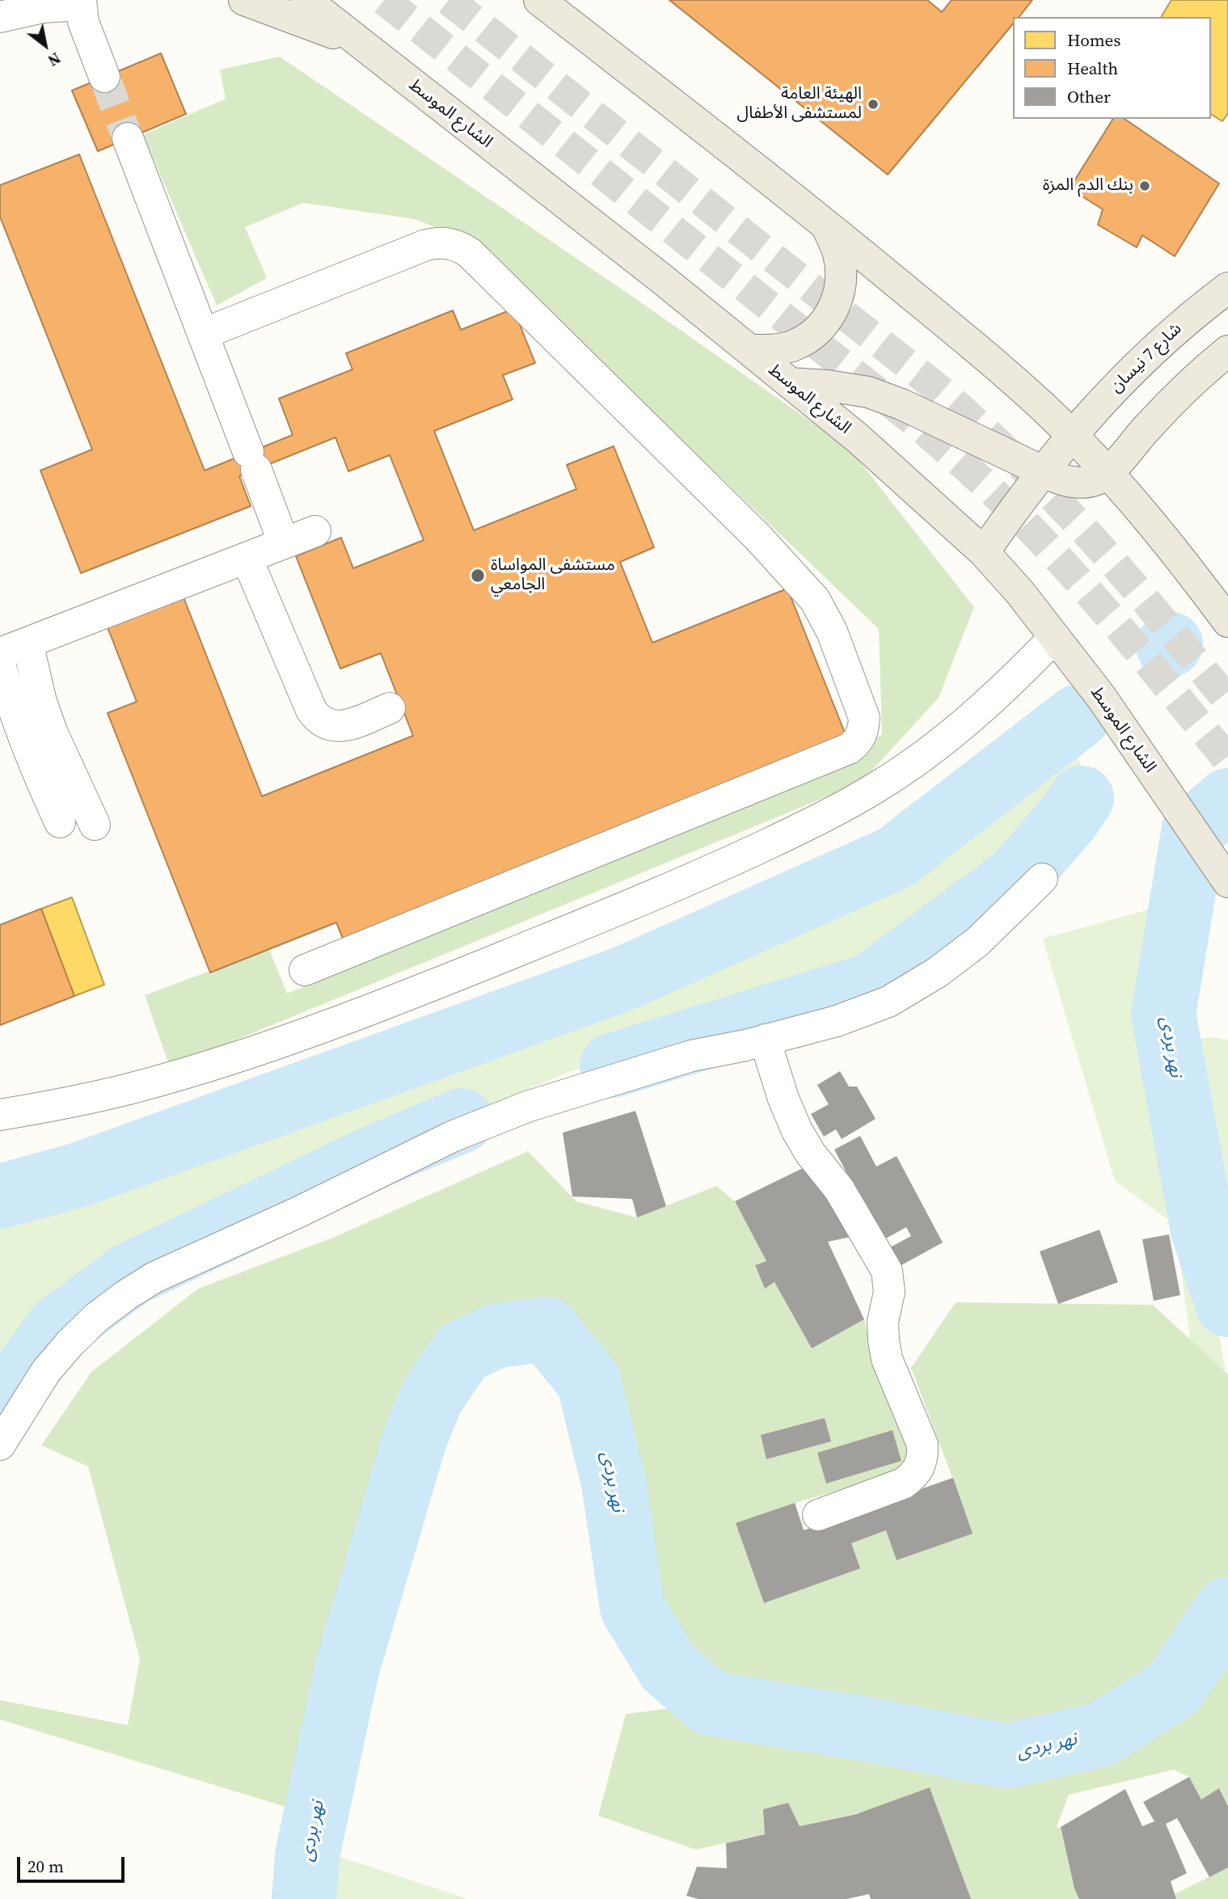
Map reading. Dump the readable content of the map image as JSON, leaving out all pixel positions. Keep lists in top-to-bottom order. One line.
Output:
{"streets":{"main road":["الشارع الموسط","شارع 7 نيسان"]},"crossings":[["الشارع الموسط","شارع 7 نيسان"]],"water":["نهر بردى"],"places":["الهيئة العامة لمستشفى الأطفال","بنك الدم المزة","مستشفى المواساة الجامعي"],"legend":["Homes","Health","Other"],"scale_bar":"20 m","north":"bottom right"}
